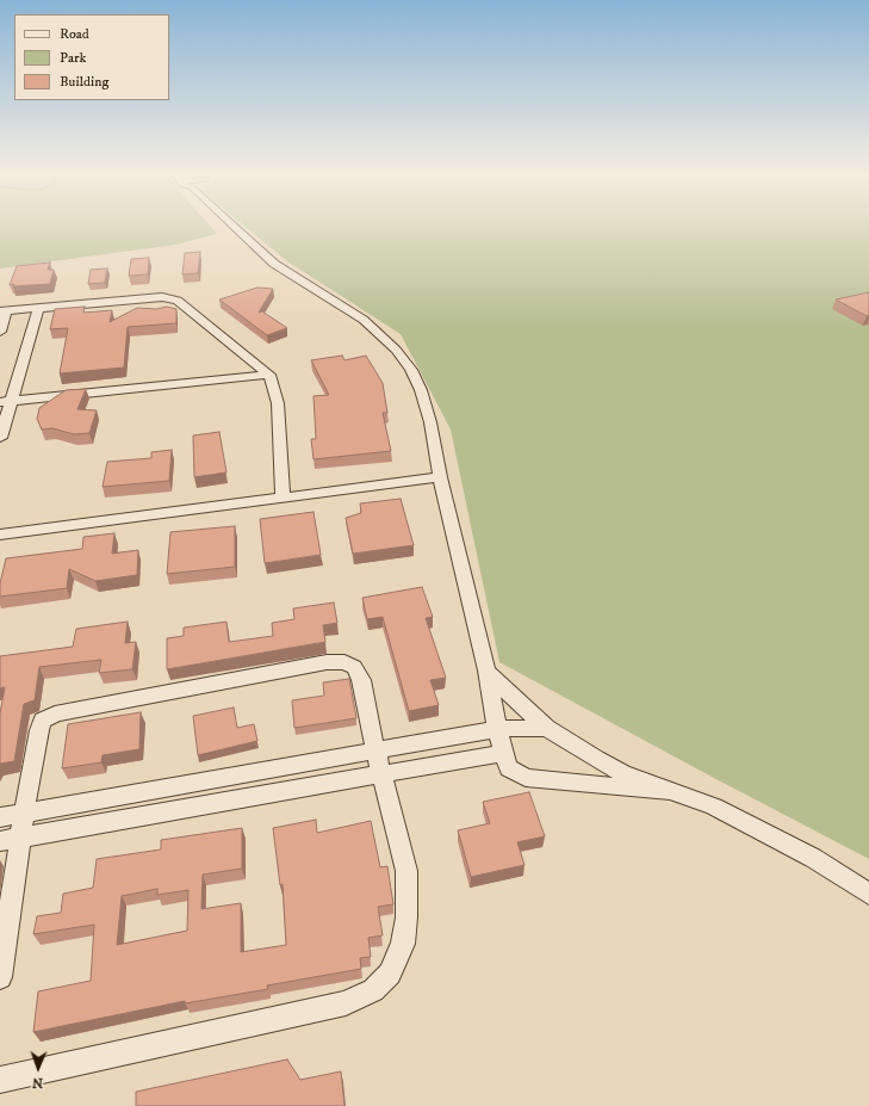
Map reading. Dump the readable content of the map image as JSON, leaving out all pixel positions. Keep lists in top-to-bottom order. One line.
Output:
{"legend":["Road","Park","Building"],"north":"bottom"}
